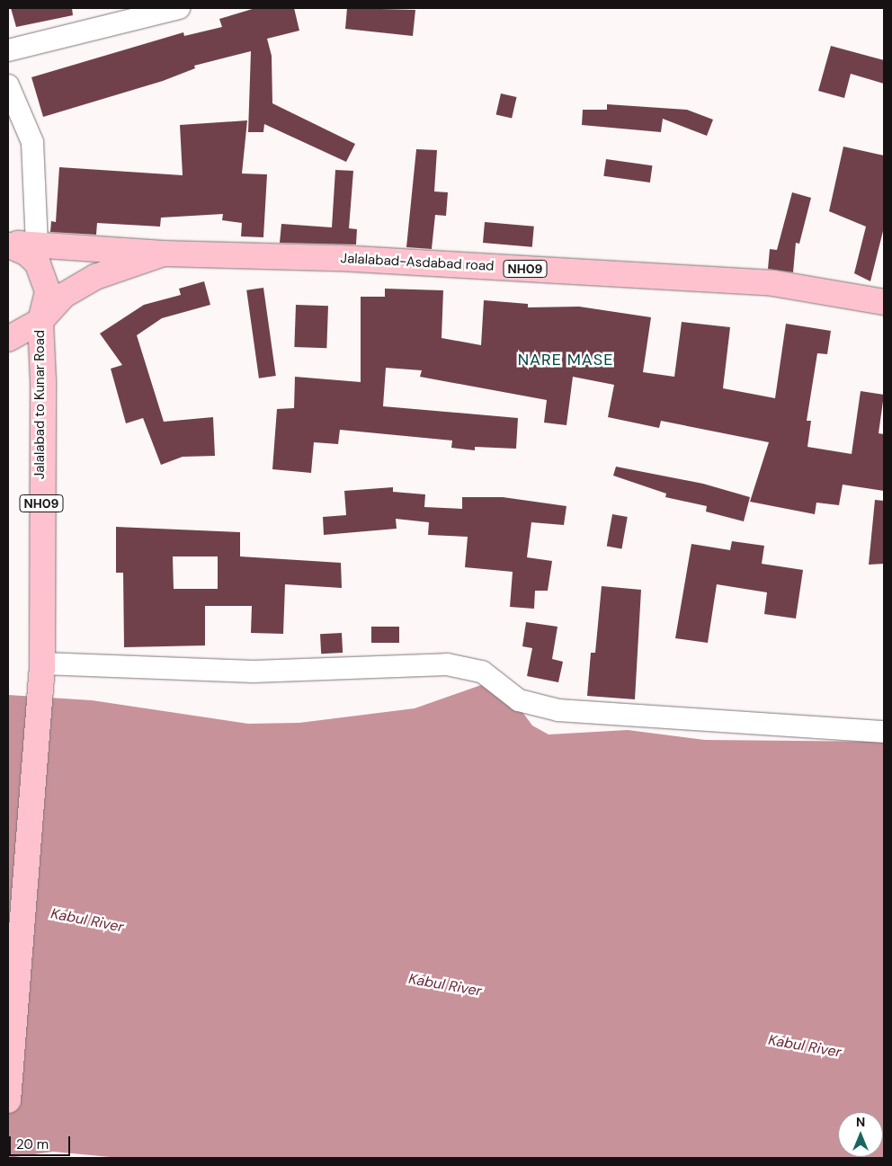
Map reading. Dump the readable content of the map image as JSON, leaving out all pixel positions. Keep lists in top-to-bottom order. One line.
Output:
{"streets":{"main road":["Jalalabad-Asdabad road","NH09","Jalalabad to Kunar Road"]},"crossings":[["Jalalabad-Asdabad road","NH09"],["Jalalabad-Asdabad road","Jalalabad to Kunar Road"],["NH09","Jalalabad to Kunar Road"]],"districts":["NARE MASE"],"water":["Kabul River"],"scale_bar":"20 m","north":"top"}
